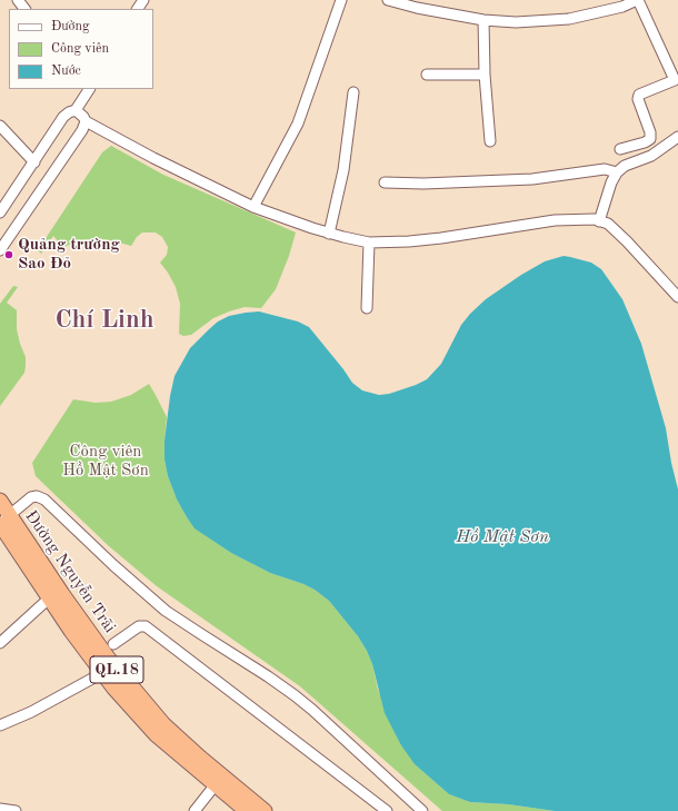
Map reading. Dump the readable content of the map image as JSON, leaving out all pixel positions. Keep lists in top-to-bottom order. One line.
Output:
{"streets":{"highway":["Đường Nguyễn Trãi","QL.18"]},"districts":["Chí Linh"],"water":["Hồ Mật Sơn"],"parks":["Công viên Hồ Mật Sơn"],"places":["Quảng trường Sao Đỏ"],"legend":["Đường","Công viên","Nước"]}
